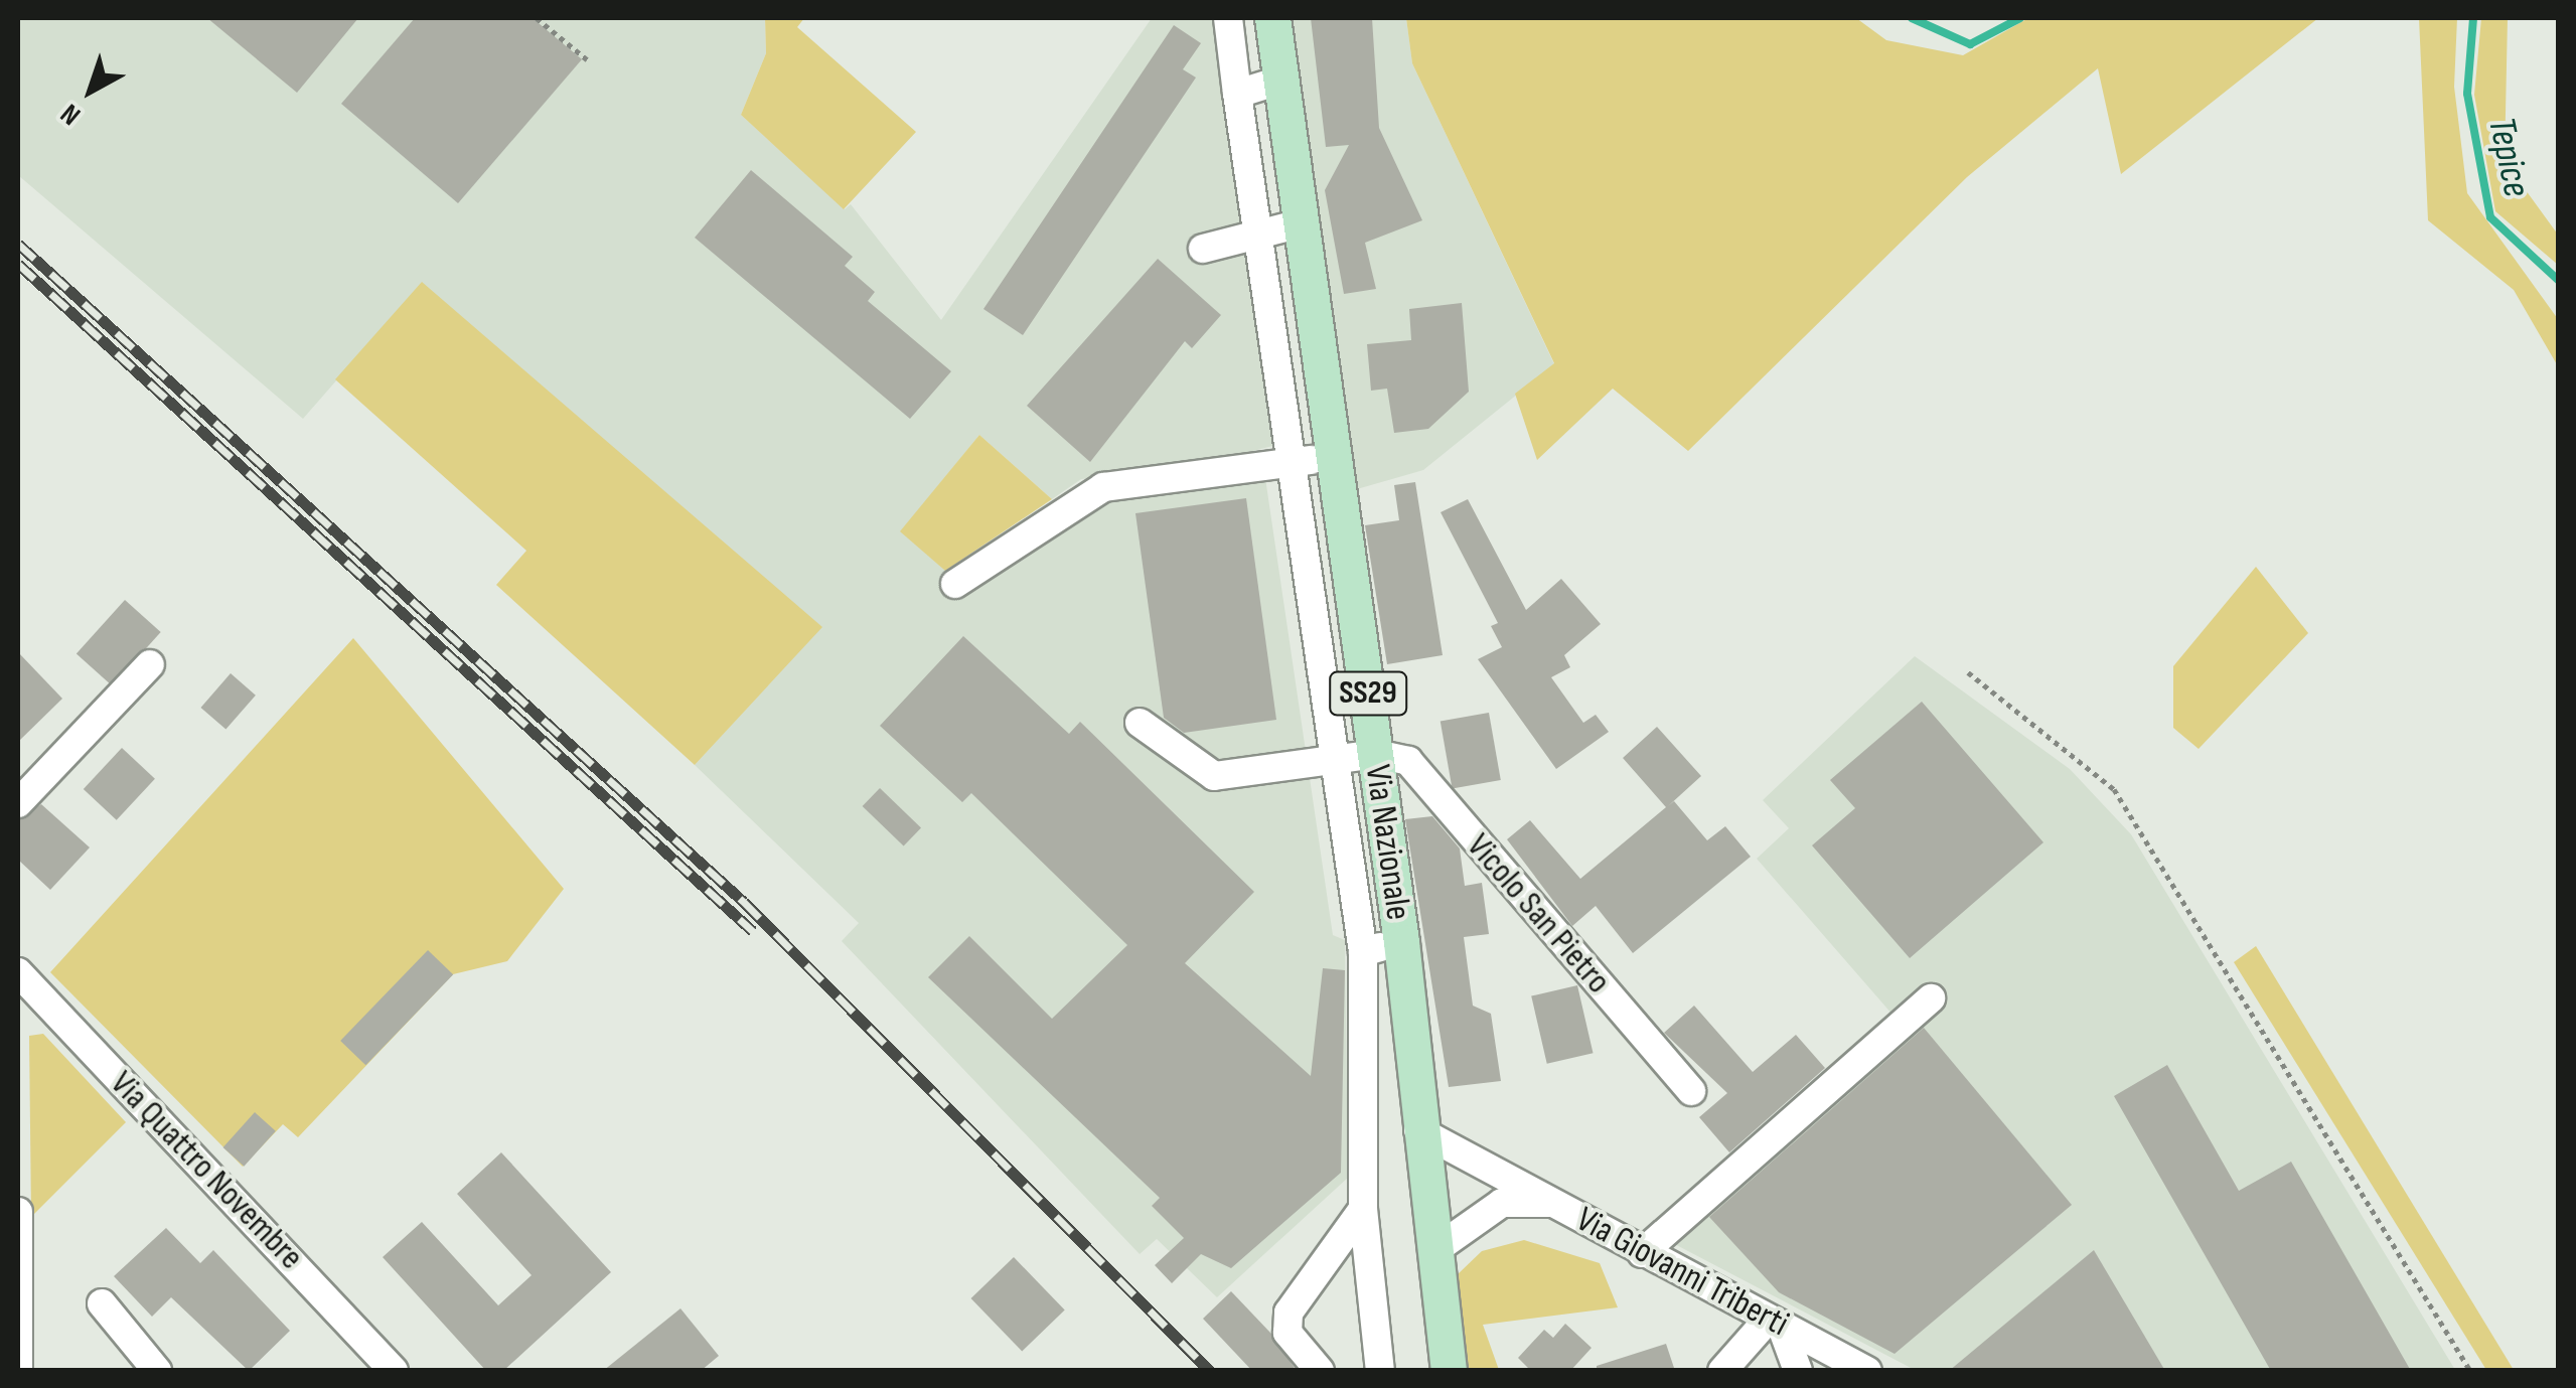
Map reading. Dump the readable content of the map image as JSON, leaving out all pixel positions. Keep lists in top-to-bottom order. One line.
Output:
{"streets":{"main road":["SS29","Via Nazionale"],"street":["Vicolo San Pietro","Via Quattro Novembre","Via Giovanni Triberti"]},"crossings":[["Via Nazionale","Vicolo San Pietro"],["Via Nazionale","Via Giovanni Triberti"]],"water":["Tepice"],"north":"bottom left"}
